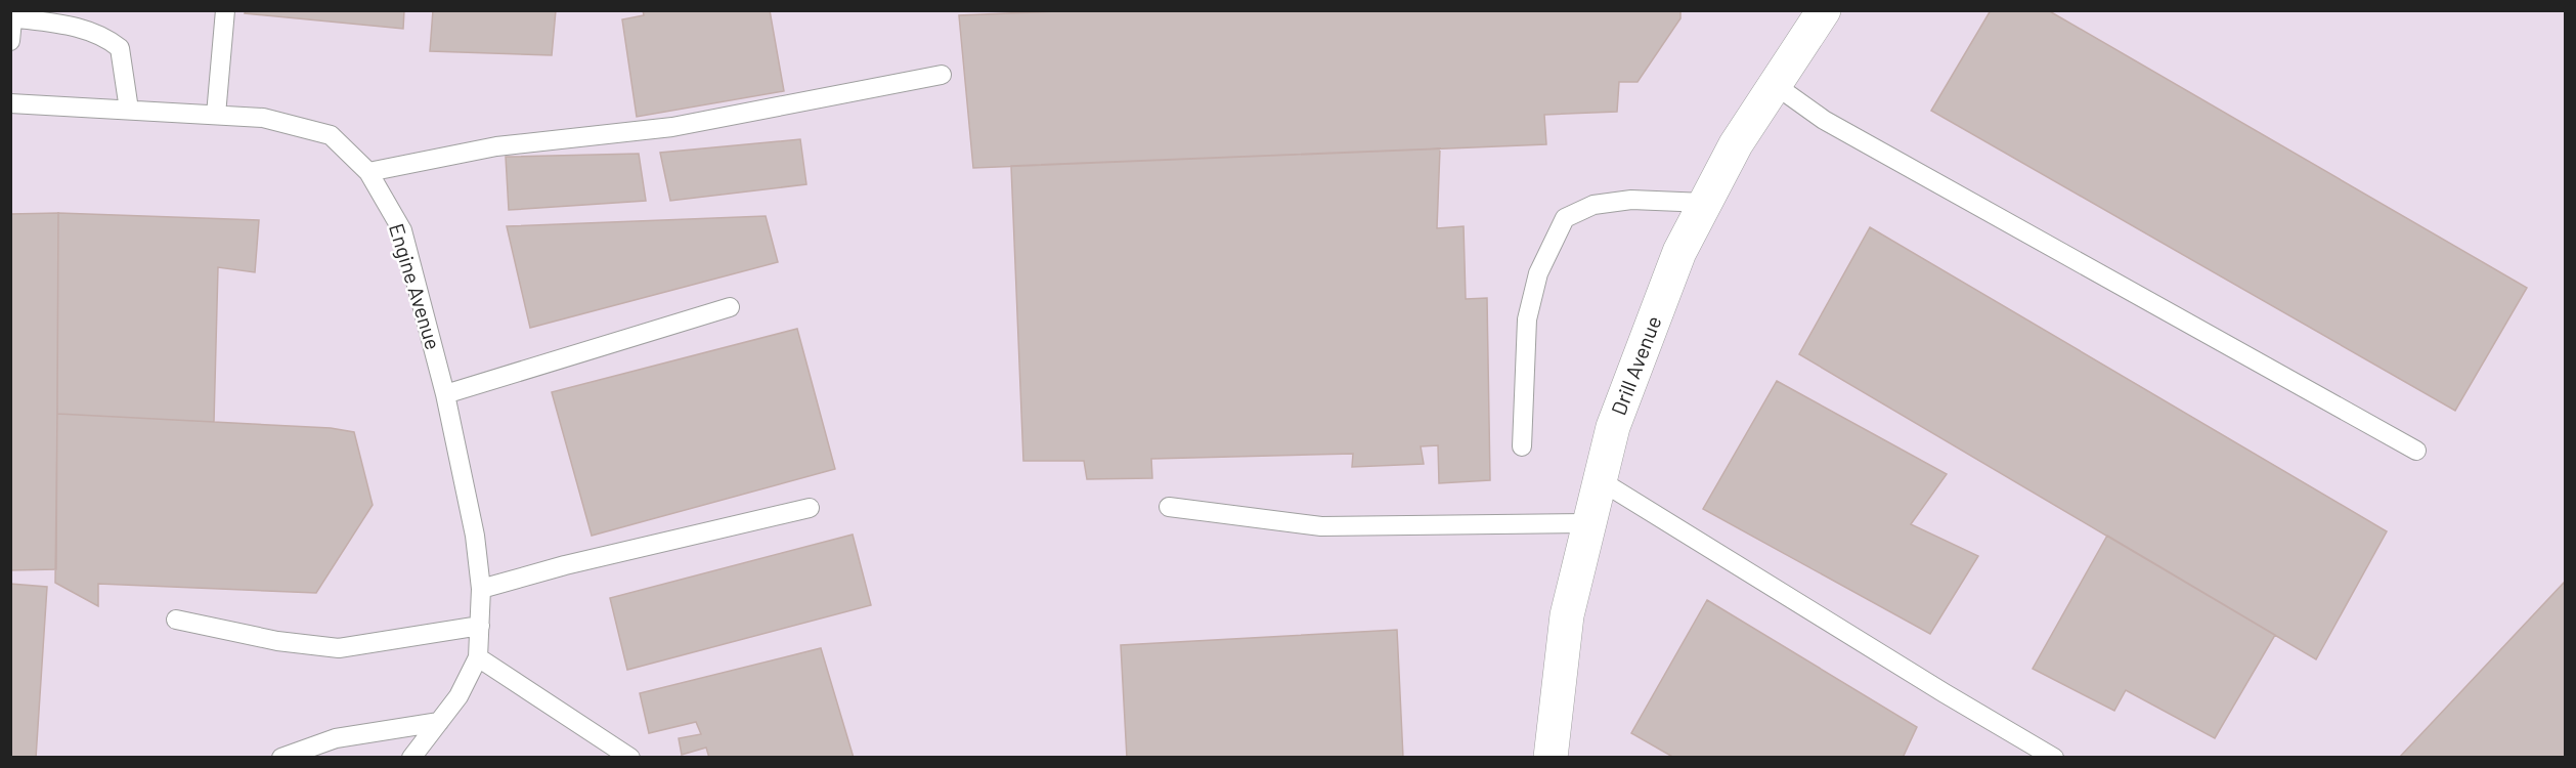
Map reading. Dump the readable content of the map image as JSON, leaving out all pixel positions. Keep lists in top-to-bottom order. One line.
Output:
{"streets":{"street":["Drill Avenue"],"lane":["Engine Avenue"]}}
